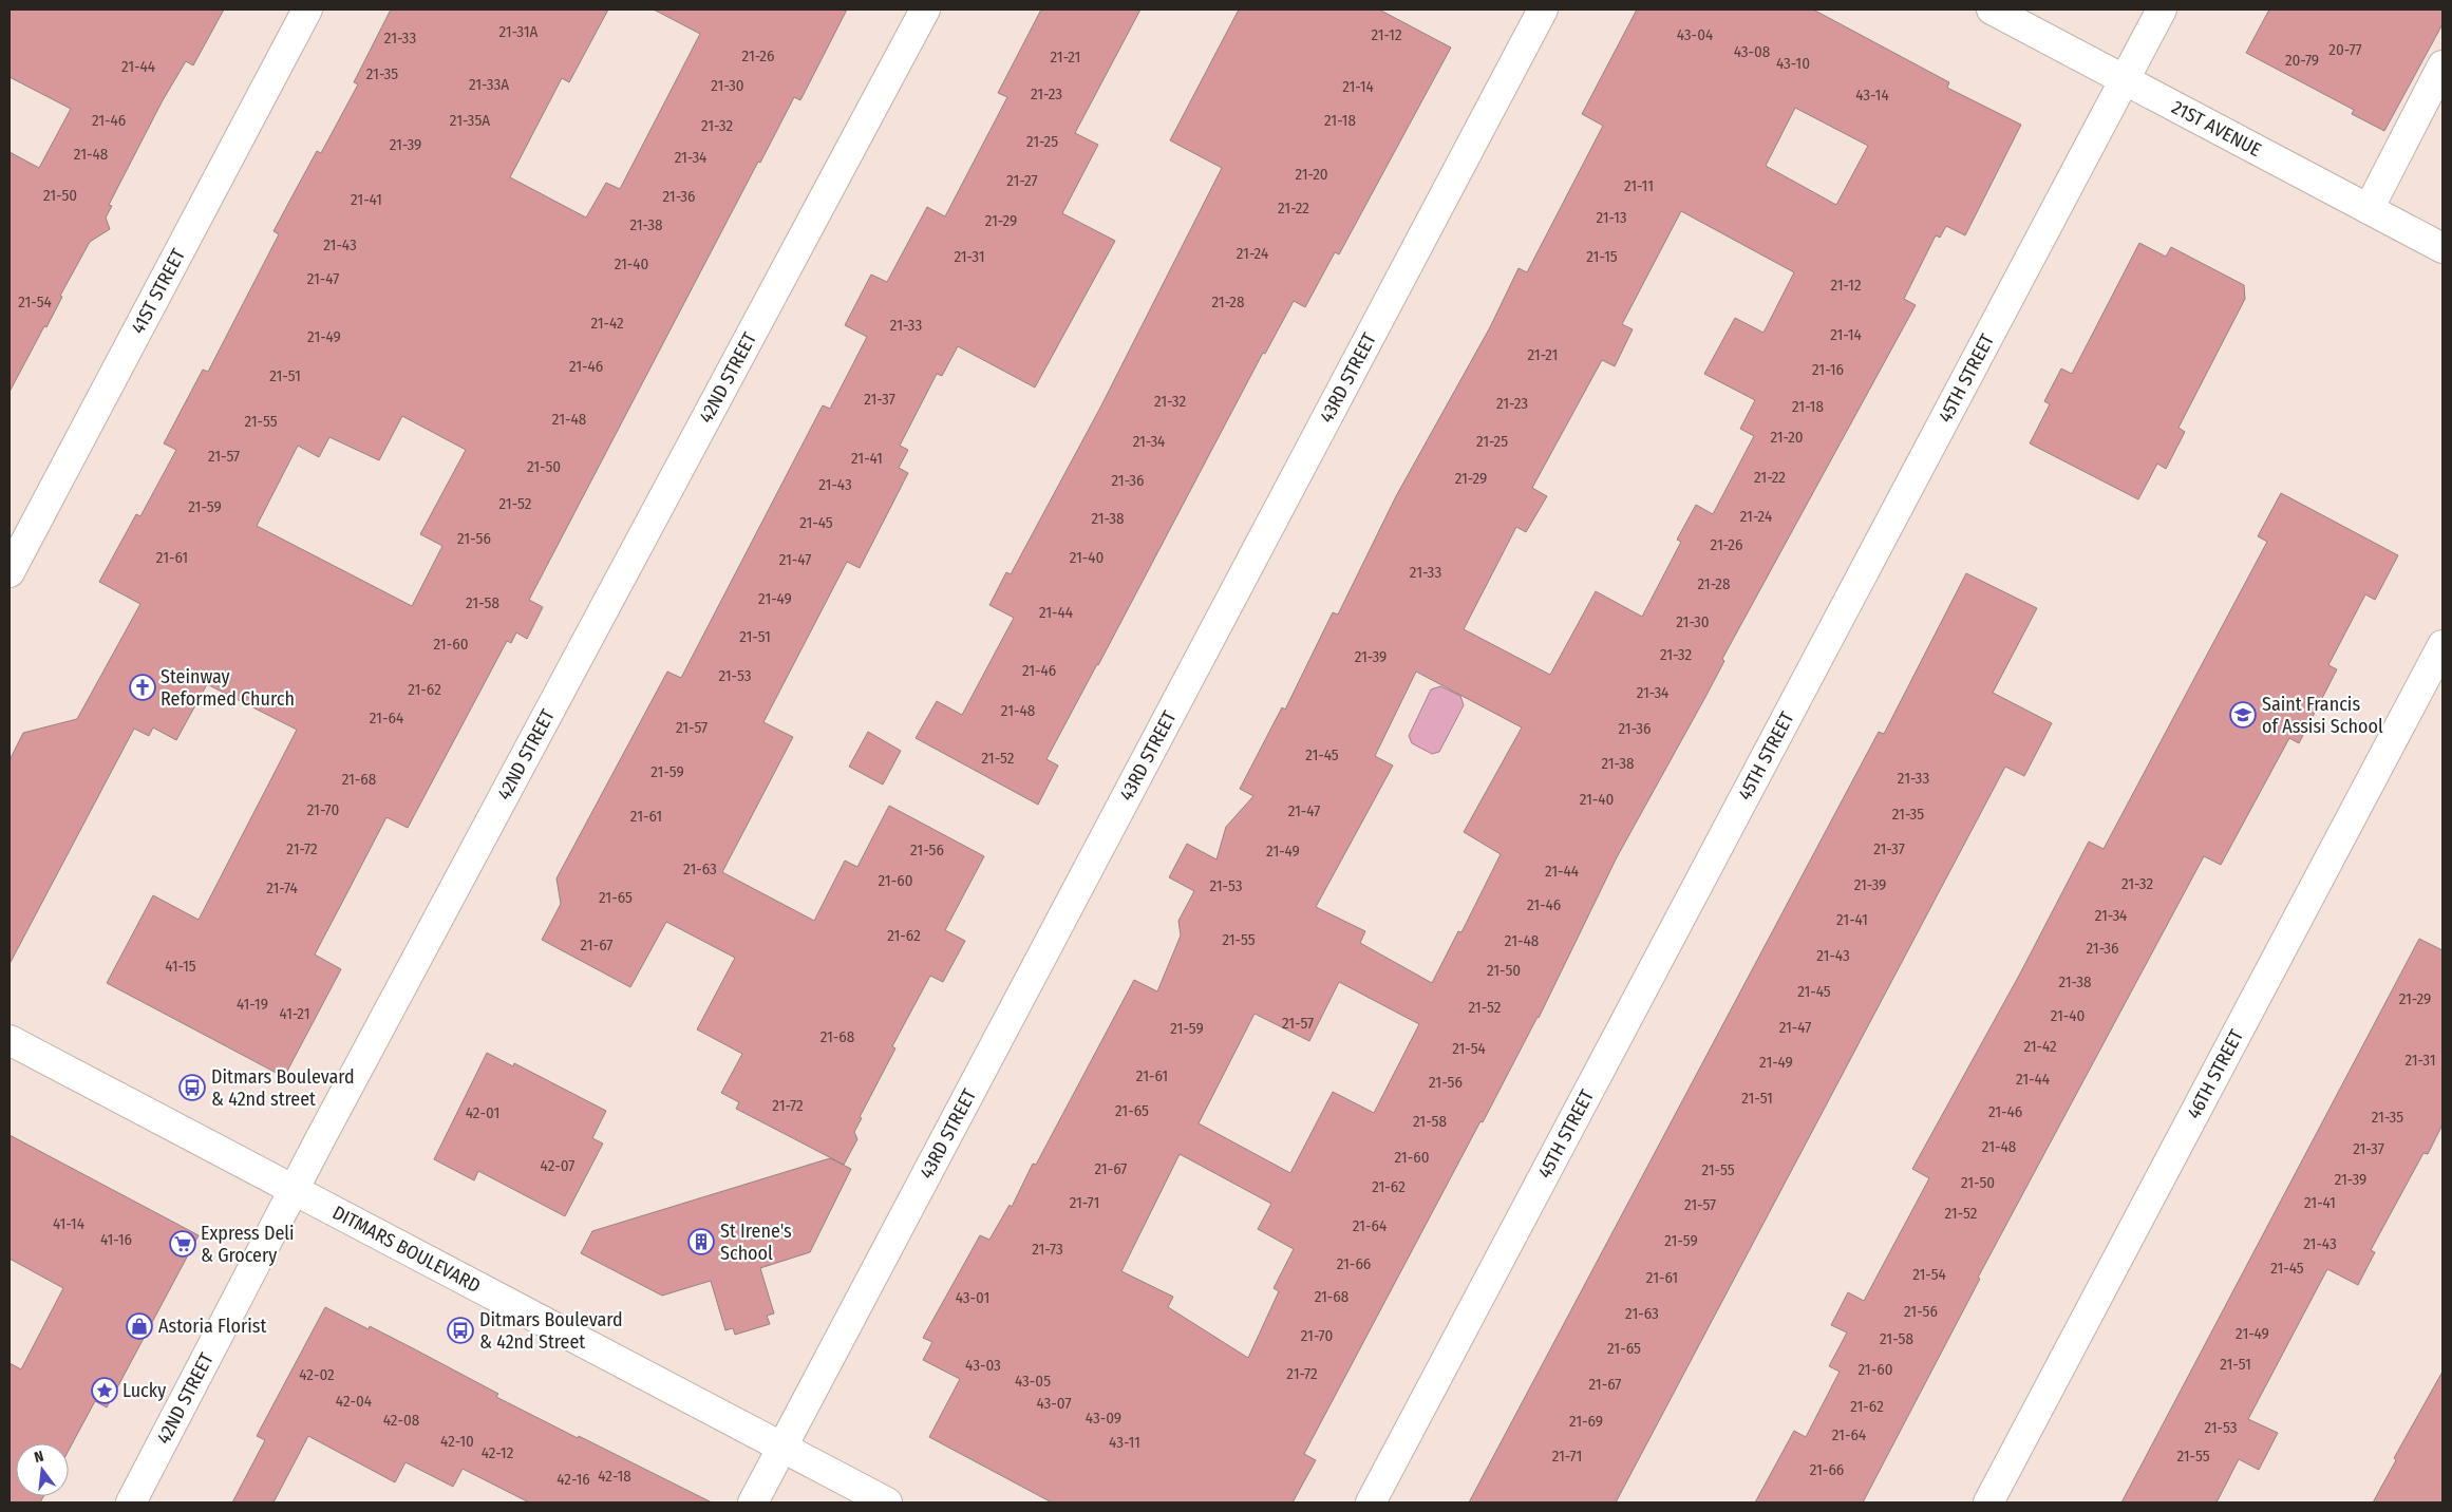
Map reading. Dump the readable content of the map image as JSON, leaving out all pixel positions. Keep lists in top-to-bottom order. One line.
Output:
{"streets":{"street":["21ST AVENUE","41ST STREET","42ND STREET","43RD STREET","45TH STREET","46TH STREET","DITMARS BOULEVARD"]},"crossings":[["21ST AVENUE","45TH STREET"],["42ND STREET","DITMARS BOULEVARD"],["43RD STREET","DITMARS BOULEVARD"]],"places":{"church":["Steinway Reformed Church"],"school or university":["Saint Francis of Assisi School"],"bus stop":["Ditmars Boulevard & 42nd street","Ditmars Boulevard & 42nd Street"],"building":["St Irene's School"],"supermarket":["Express Deli & Grocery"],"shop":["Astoria Florist"],"place":["Lucky"]},"house_numbers":["21-31A","21-12","43-04","21-33","20-77","43-08","21-26","21-21","20-79","43-10","21-44","21-35","21-33A","21-30","21-14","21-23","43-14","21-46","21-35A","21-18","21-32","21-25","21-39","21-48","21-34","21-20","21-27","21-11","21-50","21-36","21-41","21-22","21-13","21-29","21-38","21-43","21-24","21-31","21-15","21-40","21-47","21-12","21-54","21-28","21-42","21-33","21-14","21-49","21-21","21-46","21-16","21-51","21-37","21-32","21-23","21-18","21-48","21-55","21-20","21-34","21-25","21-57","21-41","21-50","21-22","21-29","21-36","21-43","21-52","21-59","21-24","21-38","21-45","21-56","21-26","21-61","21-40","21-47","21-33","21-28","21-49","21-58","21-44","21-30","21-51","21-60","21-32","21-39","21-46","21-53","21-62","21-34","21-48","21-64","21-57","21-36","21-45","21-52","21-38","21-59","21-33","21-68","21-40","21-70","21-47","21-35","21-61","21-72","21-37","21-56","21-49","21-63","21-44","21-60","21-32","21-39","21-53","21-74","21-65","21-46","21-34","21-41","21-62","21-55","21-48","21-67","21-36","21-43","41-15","21-50","21-38","21-45","21-29","41-19","21-52","41-21","21-40","21-57","21-47","21-59","21-68","21-42","21-54","21-31","21-49","21-61","21-44","21-56","21-51","21-72","21-65","21-46","42-01","21-35","21-58","21-48","21-37","21-60","42-07","21-67","21-55","21-39","21-50","21-62","21-71","21-41","21-57","21-52","41-14","21-64","41-16","21-59","21-43","21-73","21-66","21-45","21-54","21-61","21-68","43-01","21-56","21-63","21-49","21-70","21-58","21-65","21-51","43-03","21-60","21-72","42-02","43-05","21-67","42-04","43-07","21-62","43-09","42-08","21-69","21-53","21-64","42-10","43-11","42-12","21-71","21-55","21-66","42-18","42-16"],"north":"top"}
